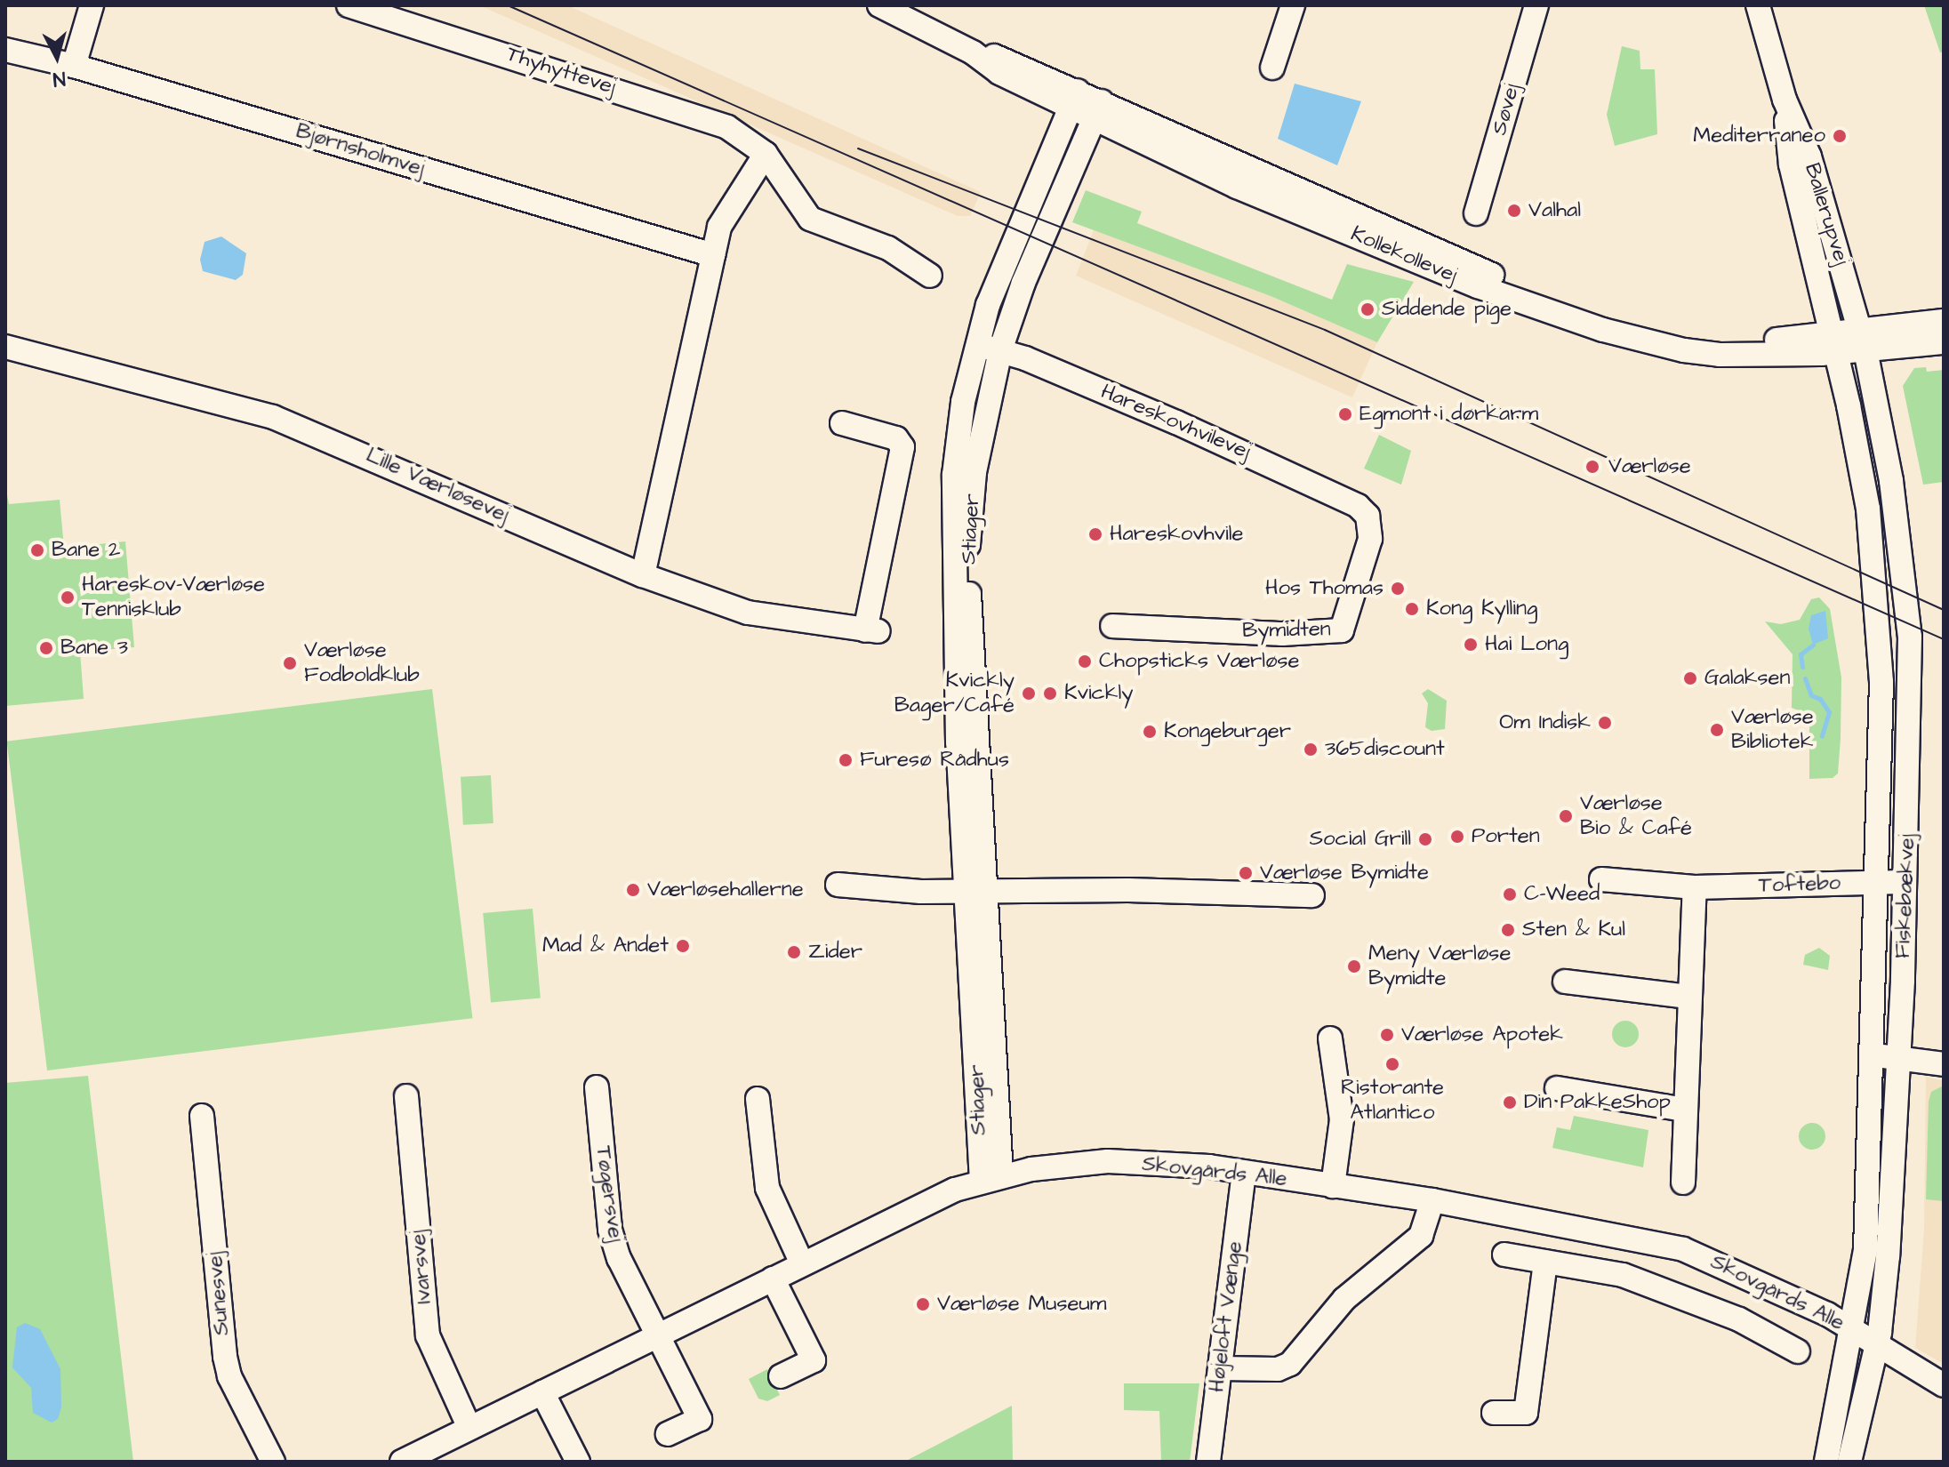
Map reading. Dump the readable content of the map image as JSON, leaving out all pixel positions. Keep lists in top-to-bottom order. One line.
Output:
{"streets":{"street":["Thyhyttevej","Søvej","Bjørnsholmvej","Ballerupvej","Kollekollevej","Hareskovhvilevej","Lille Værløsevej","Stiager","Bymidten","Toftebo","Fiskebækvej","Skovgårds Alle","Tøgersvej","Ivarsvej","Sunesvej","Højeloft Vænge"]},"crossings":[["Ballerupvej","Kollekollevej"],["Ballerupvej","Fiskebækvej"],["Kollekollevej","Stiager"],["Kollekollevej","Fiskebækvej"],["Hareskovhvilevej","Stiager"],["Hareskovhvilevej","Bymidten"],["Stiager","Skovgårds Alle"],["Toftebo","Fiskebækvej"],["Fiskebækvej","Skovgårds Alle"],["Skovgårds Alle","Tøgersvej"],["Skovgårds Alle","Ivarsvej"],["Skovgårds Alle","Højeloft Vænge"]],"places":["Mediterraneo","Valhal","Siddende pige","Egmont i dørkarm","Værløse","Hareskovhvile","Bane 2","Hos Thomas","Hareskov-Værløse Tennisklub","Kong Kylling","Hai Long","Bane 3","Chopsticks Værløse","Værløse Fodboldklub","Galaksen","Kvickly Bager/Café","Kvickly","Om Indisk","Værløse Bibliotek","Kongeburger","365discount","Furesø Rådhus","Værløse Bio & Café","Porten","Social Grill","Værløse Bymidte","Værløsehallerne","C-Weed","Sten & Kul","Mad & Andet","Zider","Meny Værløse Bymidte","Værløse Apotek","Ristorante Atlantico","Din PakkeShop","Værløse Museum"],"north":"bottom"}
